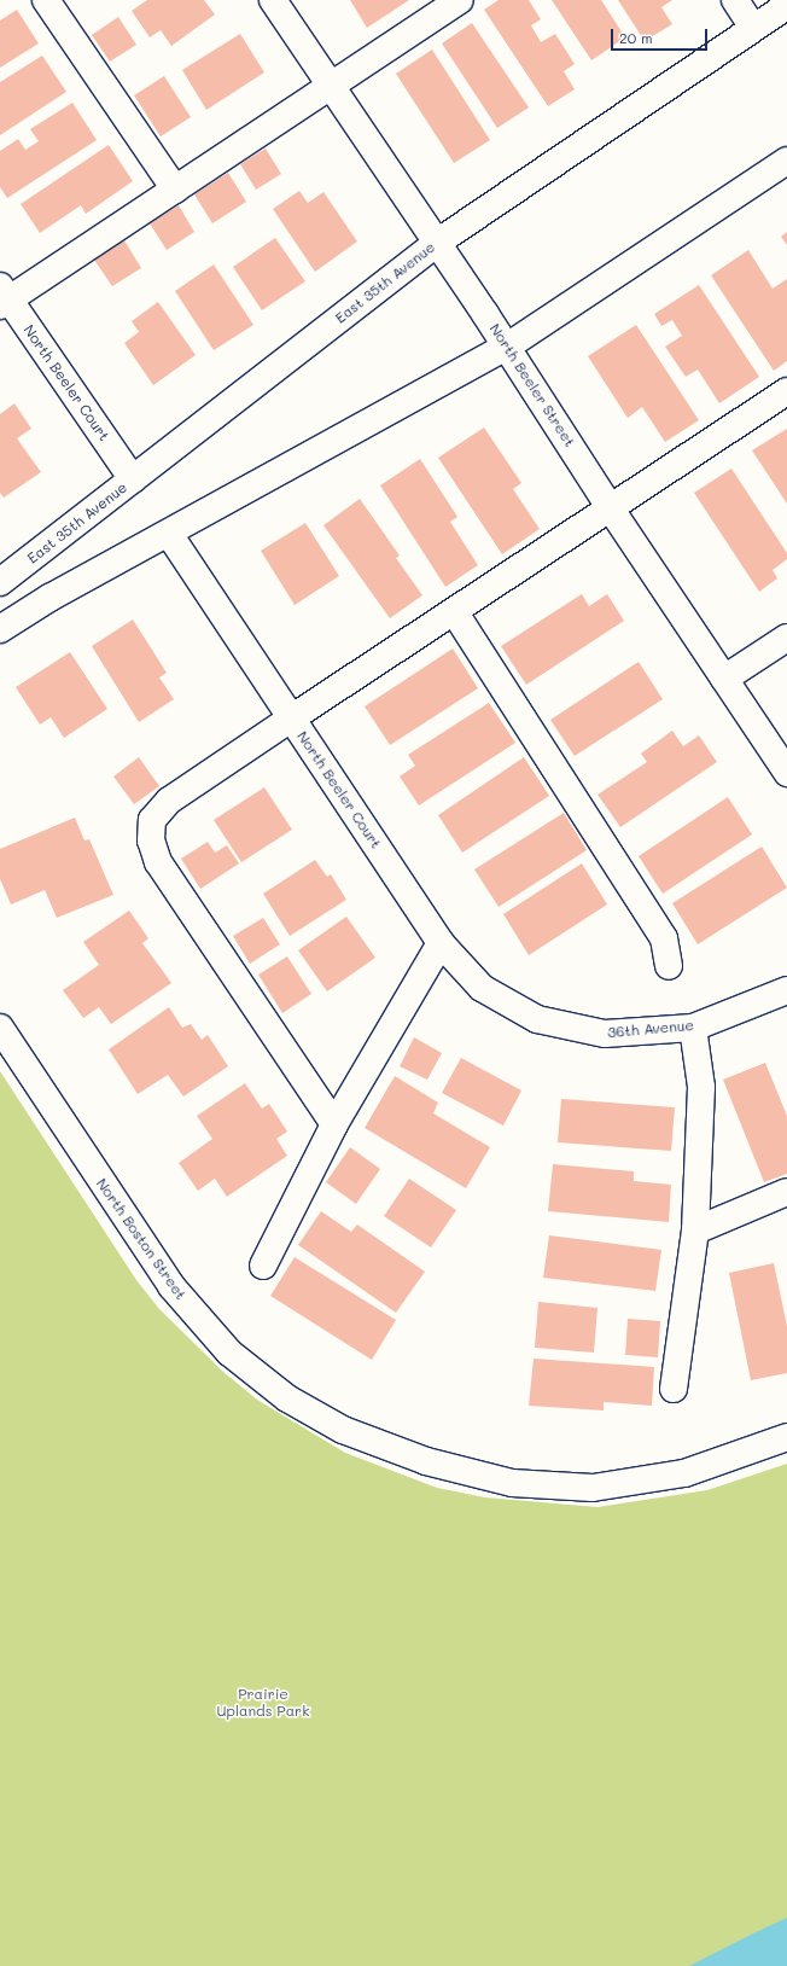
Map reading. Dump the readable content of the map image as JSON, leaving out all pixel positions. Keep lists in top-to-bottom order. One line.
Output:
{"streets":{"street":["East 35th Avenue","North Beeler Court","North Beeler Street","36th Avenue","North Boston Street"]},"crossings":[["East 35th Avenue","North Beeler Court"],["East 35th Avenue","North Beeler Street"],["North Beeler Court","36th Avenue"]],"parks":["Prairie Uplands Park"],"scale_bar":"20 m"}
